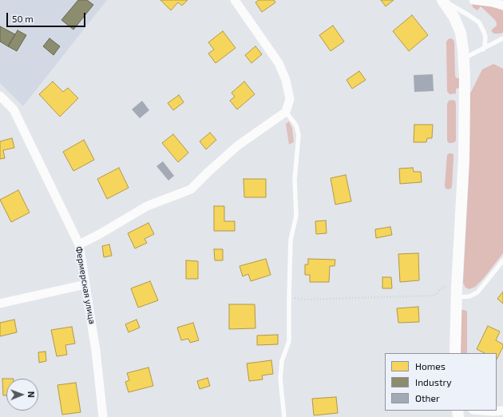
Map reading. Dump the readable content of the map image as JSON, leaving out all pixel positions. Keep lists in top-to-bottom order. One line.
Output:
{"streets":{"street":["Фермерская улица"]},"legend":["Homes","Industry","Other"],"scale_bar":"50 m","north":"right"}
